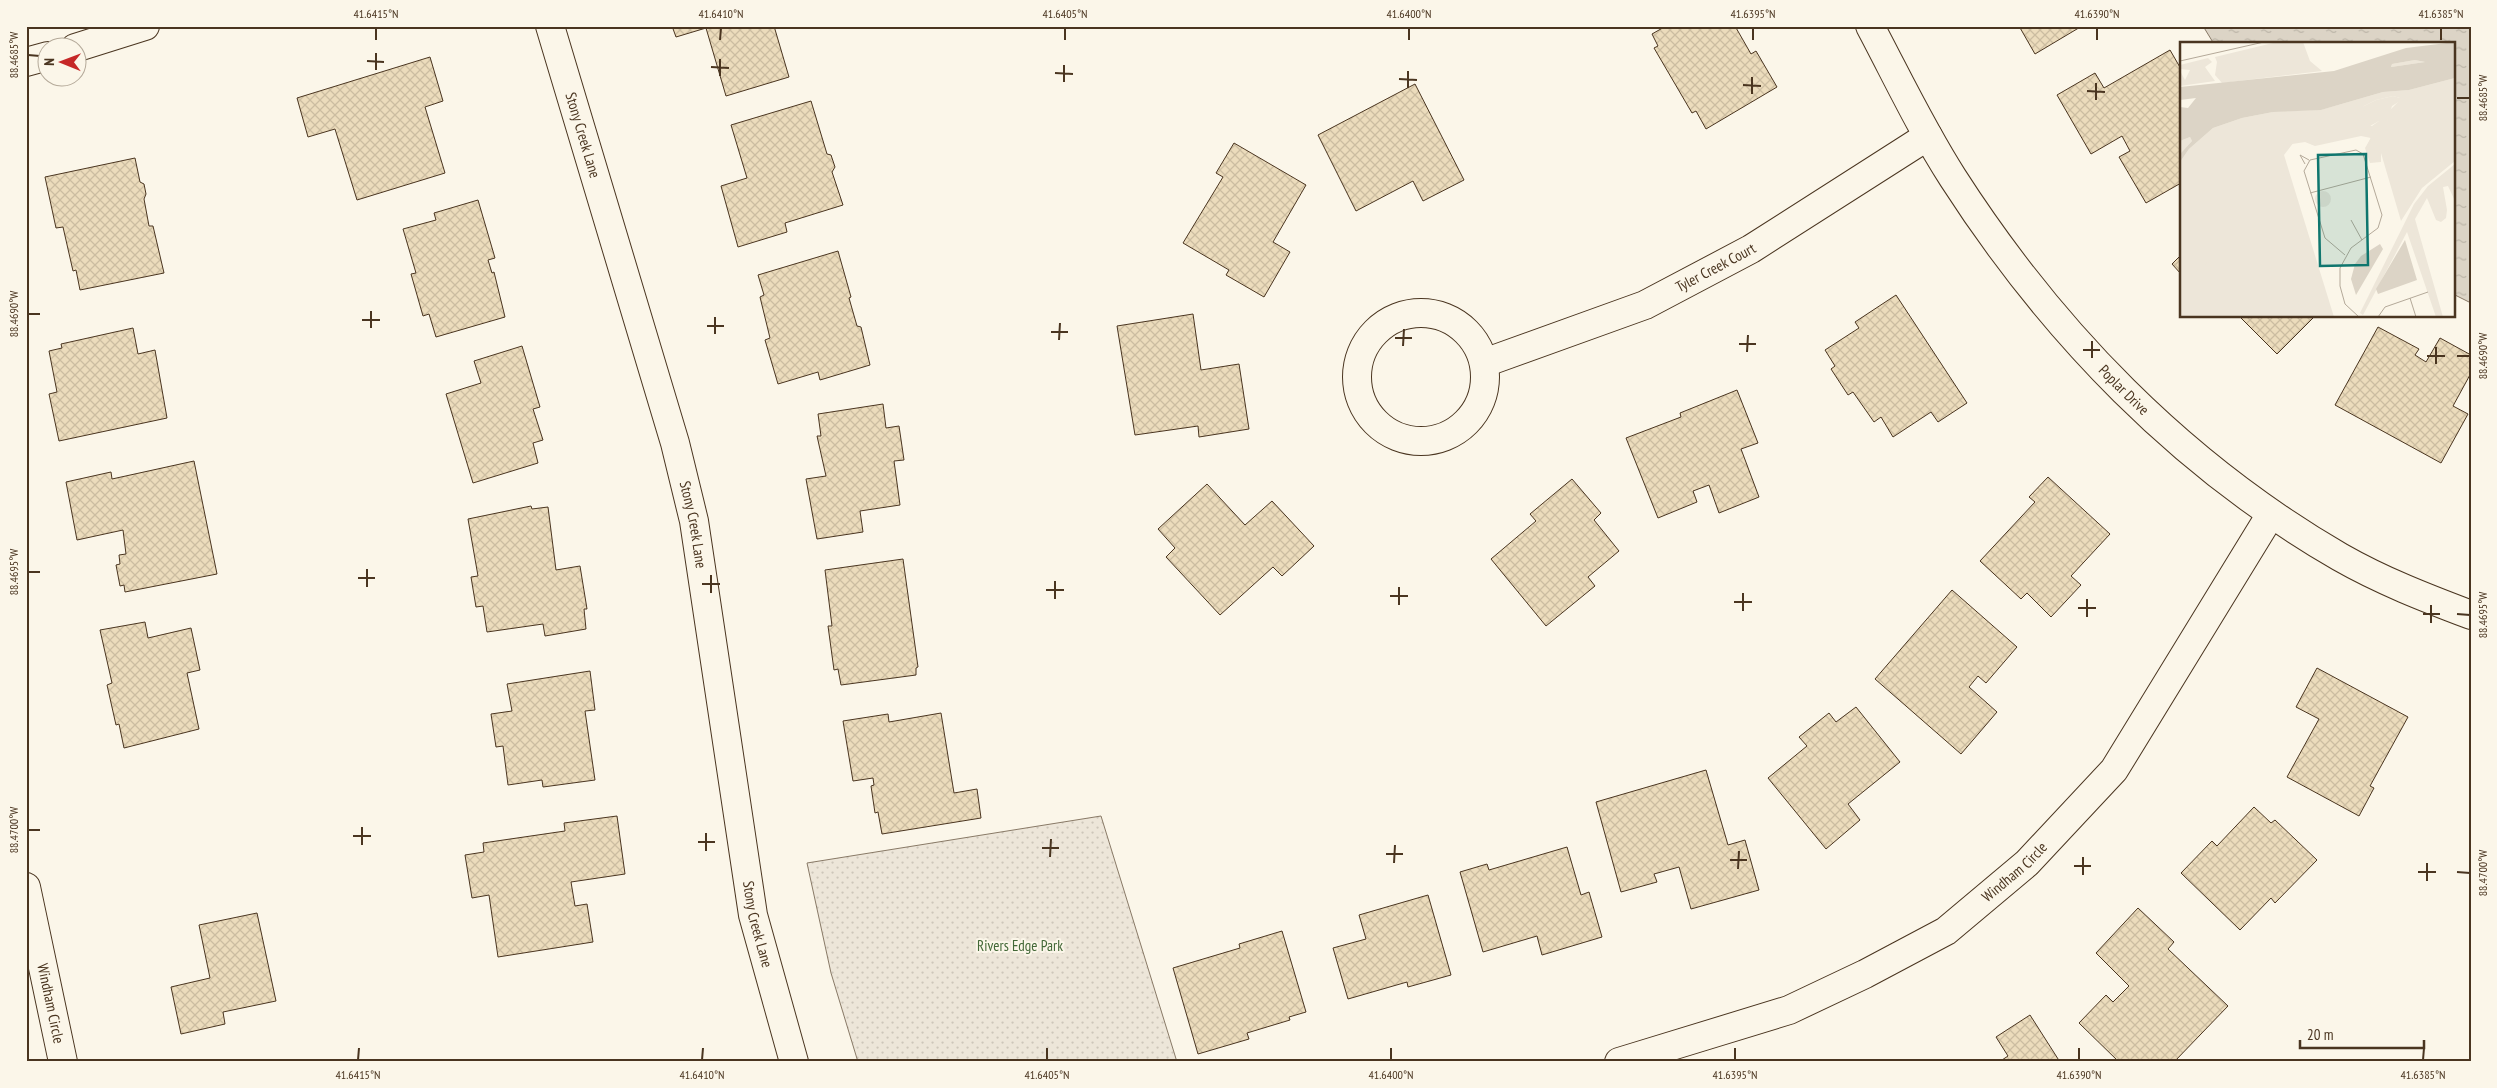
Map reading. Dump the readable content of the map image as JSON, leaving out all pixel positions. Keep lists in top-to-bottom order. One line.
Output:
{"streets":{"street":["Stony Creek Lane","Tyler Creek Court","Poplar Drive","Windham Circle"]},"crossings":[["Tyler Creek Court","Poplar Drive"],["Poplar Drive","Windham Circle"]],"parks":["Rivers Edge Park"],"scale_bar":"20 m","north":"left","coordinates":["41.6415°N","41.6410°N","41.6405°N","41.6400°N","41.6395°N","41.6390°N","41.6385°N","88.4685°W","88.4690°W","88.4695°W","88.4700°W"]}
